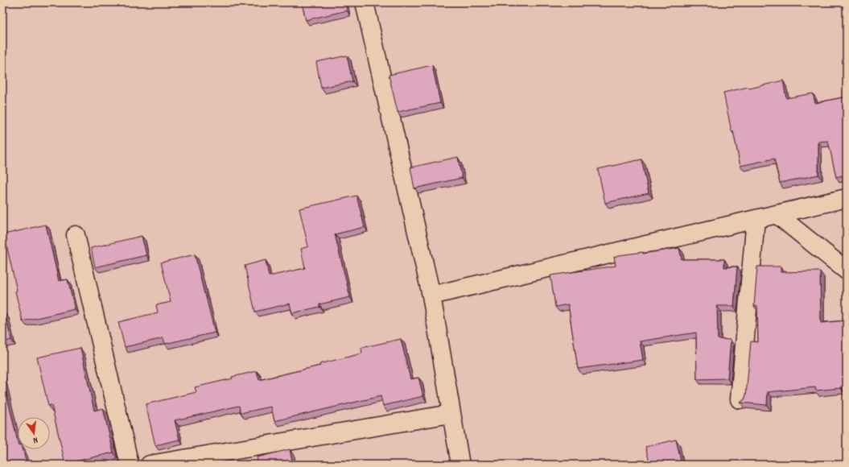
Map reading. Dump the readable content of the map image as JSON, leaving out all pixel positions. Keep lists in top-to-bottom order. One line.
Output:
{"north":"bottom"}
